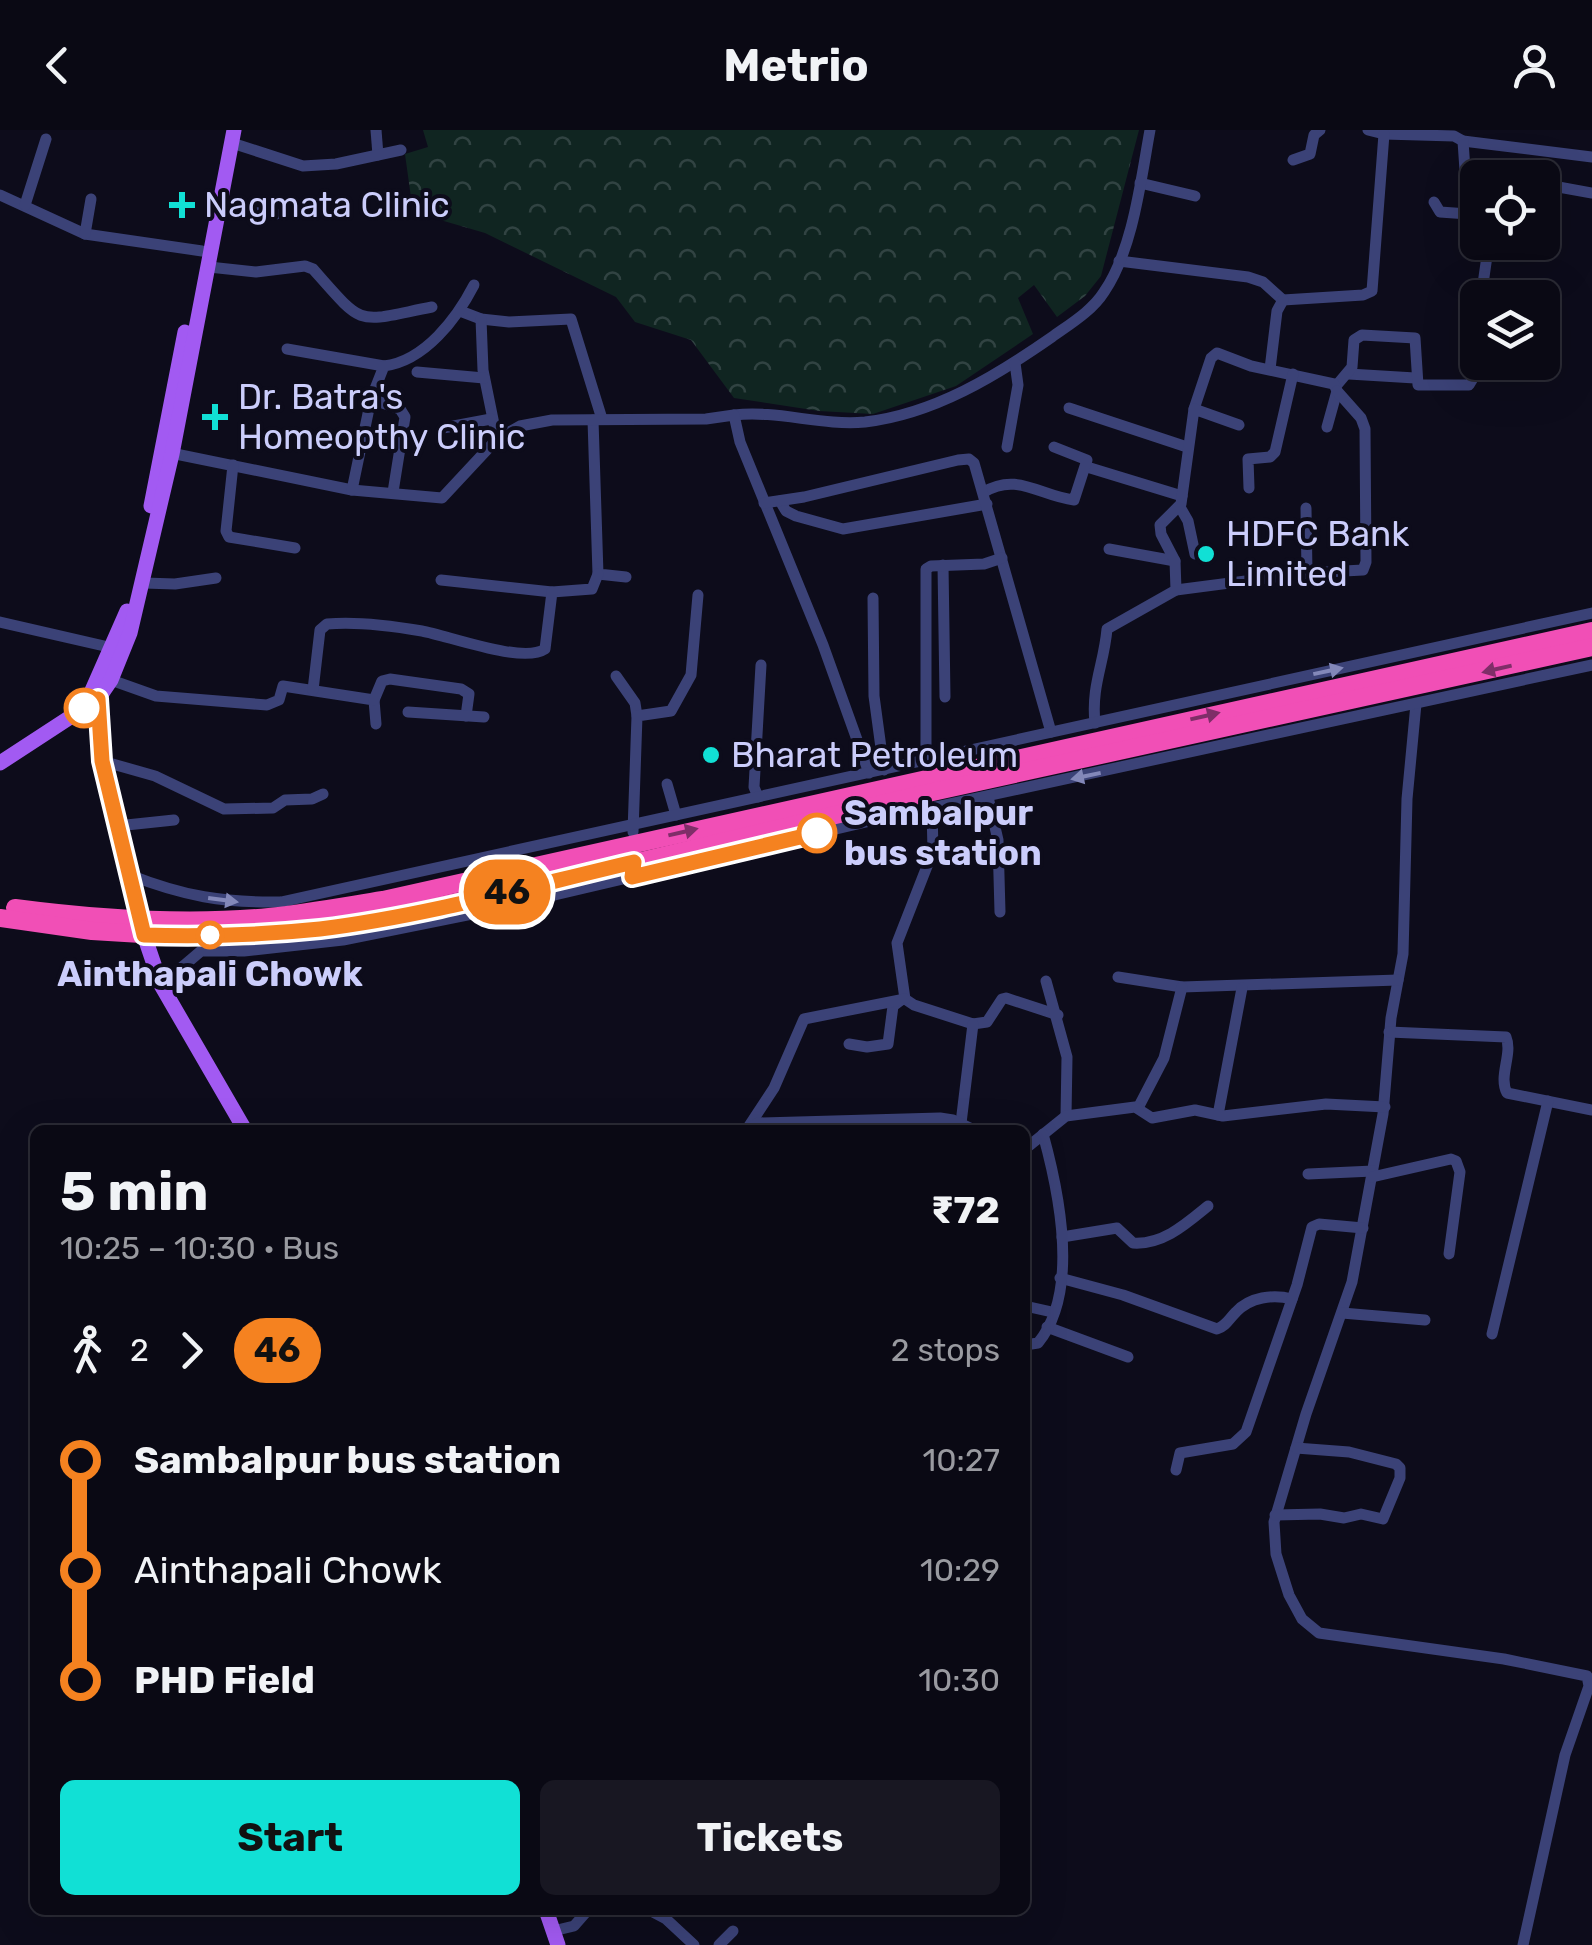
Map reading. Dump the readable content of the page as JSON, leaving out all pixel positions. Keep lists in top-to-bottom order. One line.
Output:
{"places":{"health":["Nagmata Clinic","Dr. Batra's Homeopthy Clinic"],"other":["HDFC Bank Limited","Bharat Petroleum","Sambalpur bus station","Ainthapali Chowk"]},"lines":["bus line 46"],"page":{"header":"Metrio","on_map":"46","heading":["5 min","10:25 – 10:30 · Bus","₹72"],"legs":["2","46","2 stops"],"list":[{"name":"Sambalpur bus station","value":"10:27"},{"name":"Ainthapali Chowk","value":"10:29"},{"name":"PHD Field","value":"10:30"}],"buttons":["Start","Tickets"]}}
